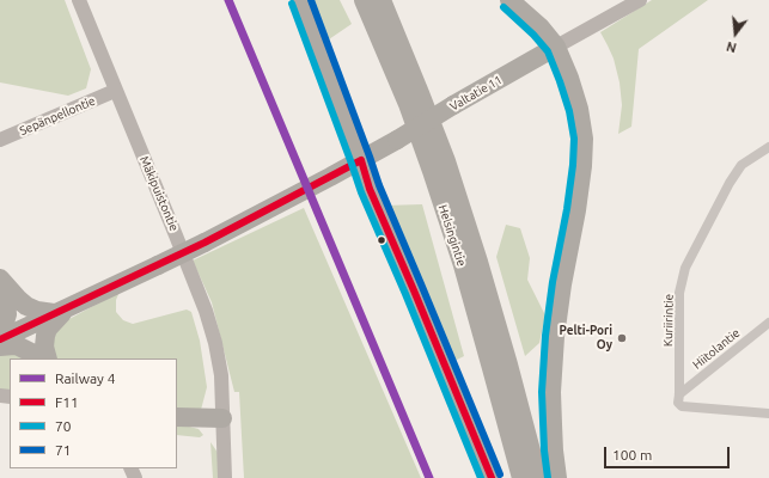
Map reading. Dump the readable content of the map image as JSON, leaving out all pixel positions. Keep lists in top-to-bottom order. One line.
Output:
{"streets":{"highway":["Valtatie 11","Helsingintie"],"street":["Sepänpellontie","Mäkipuistontie","Kuriirintie","Hiitolantie"]},"crossings":[["Sepänpellontie","Mäkipuistontie"],["Kuriirintie","Hiitolantie"]],"places":["Pelti-Pori Oy"],"lines":["rail line 4","transit line 71","transit line 70","transit line F11"],"legend":["Railway 4","F11","70","71"],"scale_bar":"100 m","north":"bottom"}
